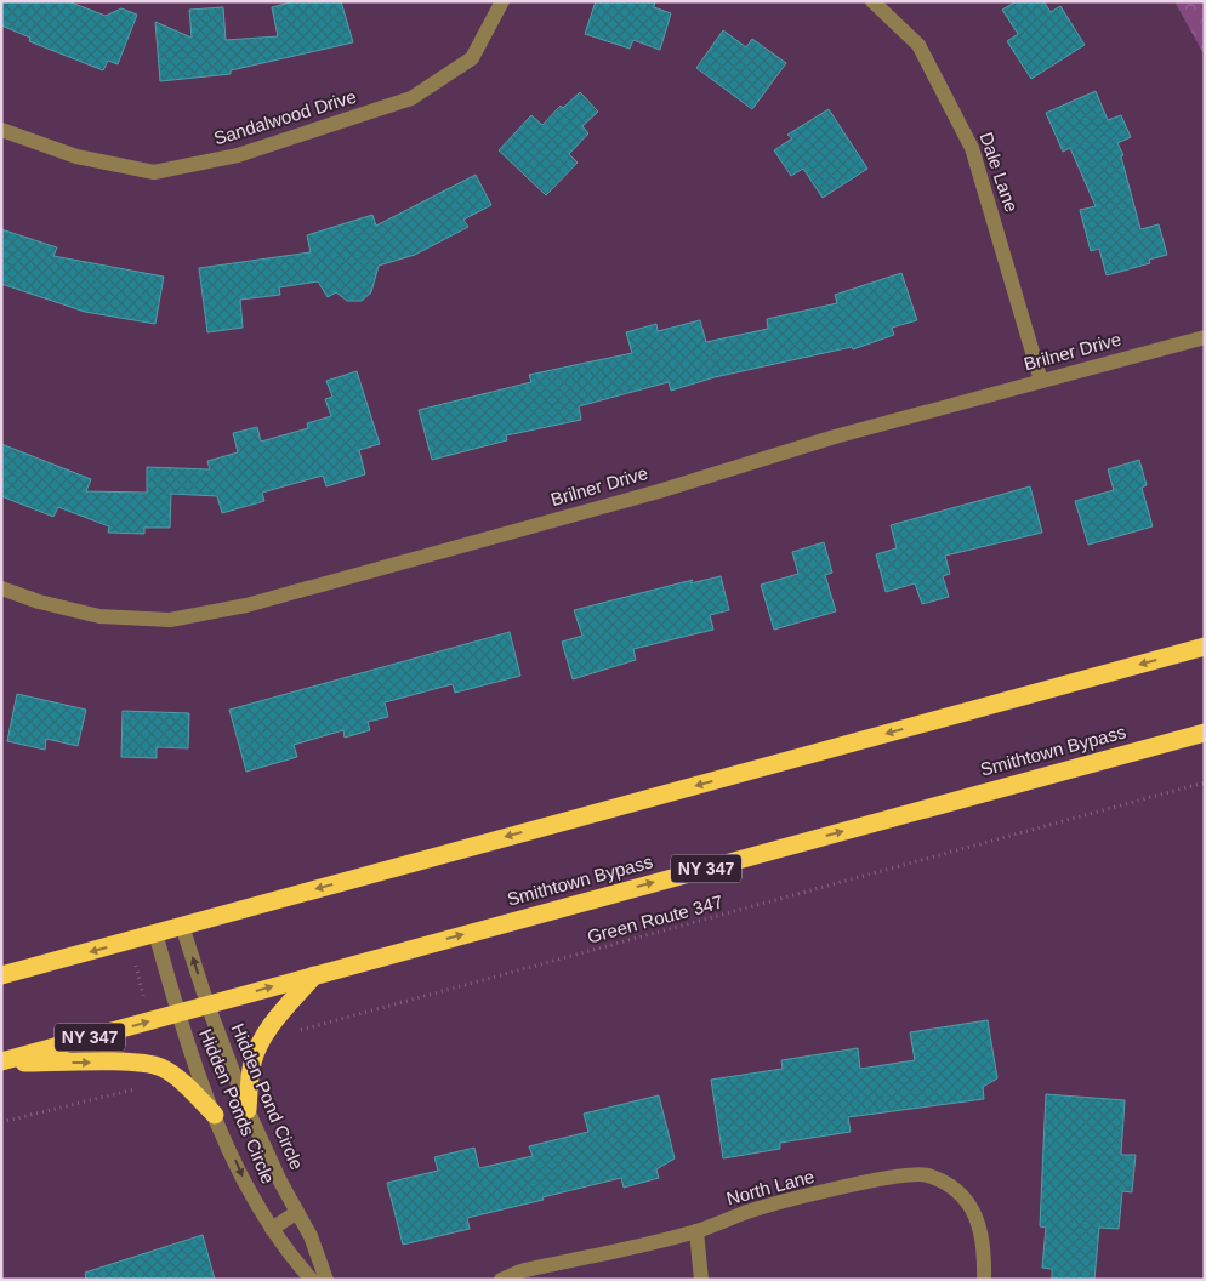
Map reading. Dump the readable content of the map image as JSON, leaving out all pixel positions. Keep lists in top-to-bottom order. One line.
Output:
{"streets":{"highway":["Smithtown Bypass","NY 347"],"street":["Sandalwood Drive","Dale Lane","Brilner Drive","Hidden Pond Circle","Hidden Ponds Circle","North Lane"],"path":["Green Route 347"]},"crossings":[["Dale Lane","Brilner Drive"],["Smithtown Bypass","Hidden Pond Circle"],["Smithtown Bypass","Hidden Ponds Circle"]]}
